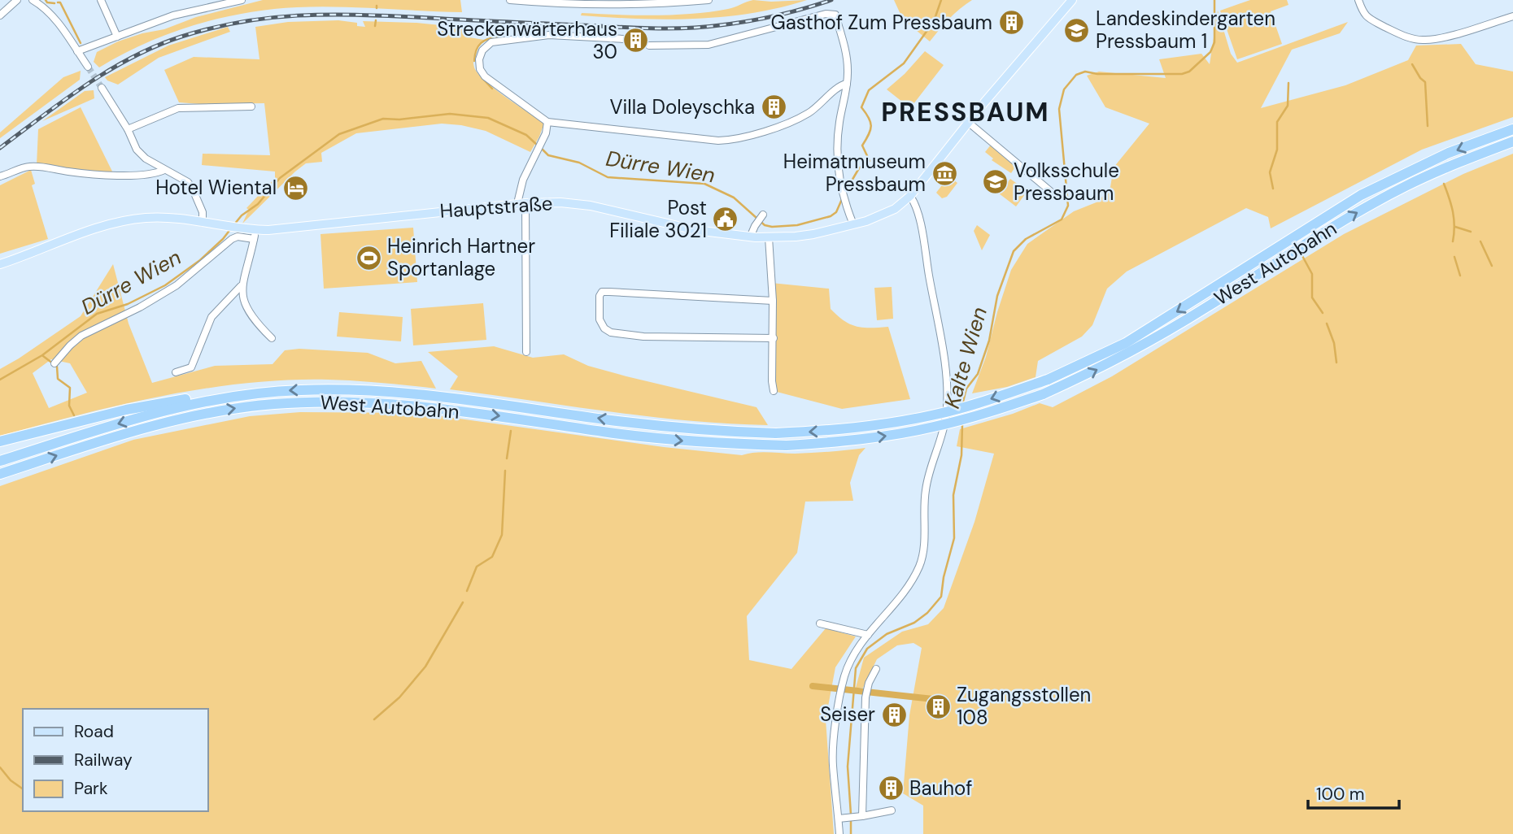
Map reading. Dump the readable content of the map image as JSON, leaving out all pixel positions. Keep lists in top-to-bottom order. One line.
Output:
{"streets":{"highway":["West Autobahn"],"main road":["Hauptstraße"]},"districts":["PRESSBAUM"],"water":["Dürre Wien","Kalte Wien"],"places":{"building":["Gasthof Zum Pressbaum","Streckenwärterhaus 30","Villa Doleyschka","Zugangsstollen 108","Seiser","Bauhof"],"school or university":["Landeskindergarten Pressbaum 1","Volksschule Pressbaum"],"museum":["Heimatmuseum Pressbaum"],"hotel":["Hotel Wiental"],"public building":["Post Filiale 3021"],"sports":["Heinrich Hartner Sportanlage"]},"legend":["Road","Railway","Park"],"scale_bar":"100 m"}
